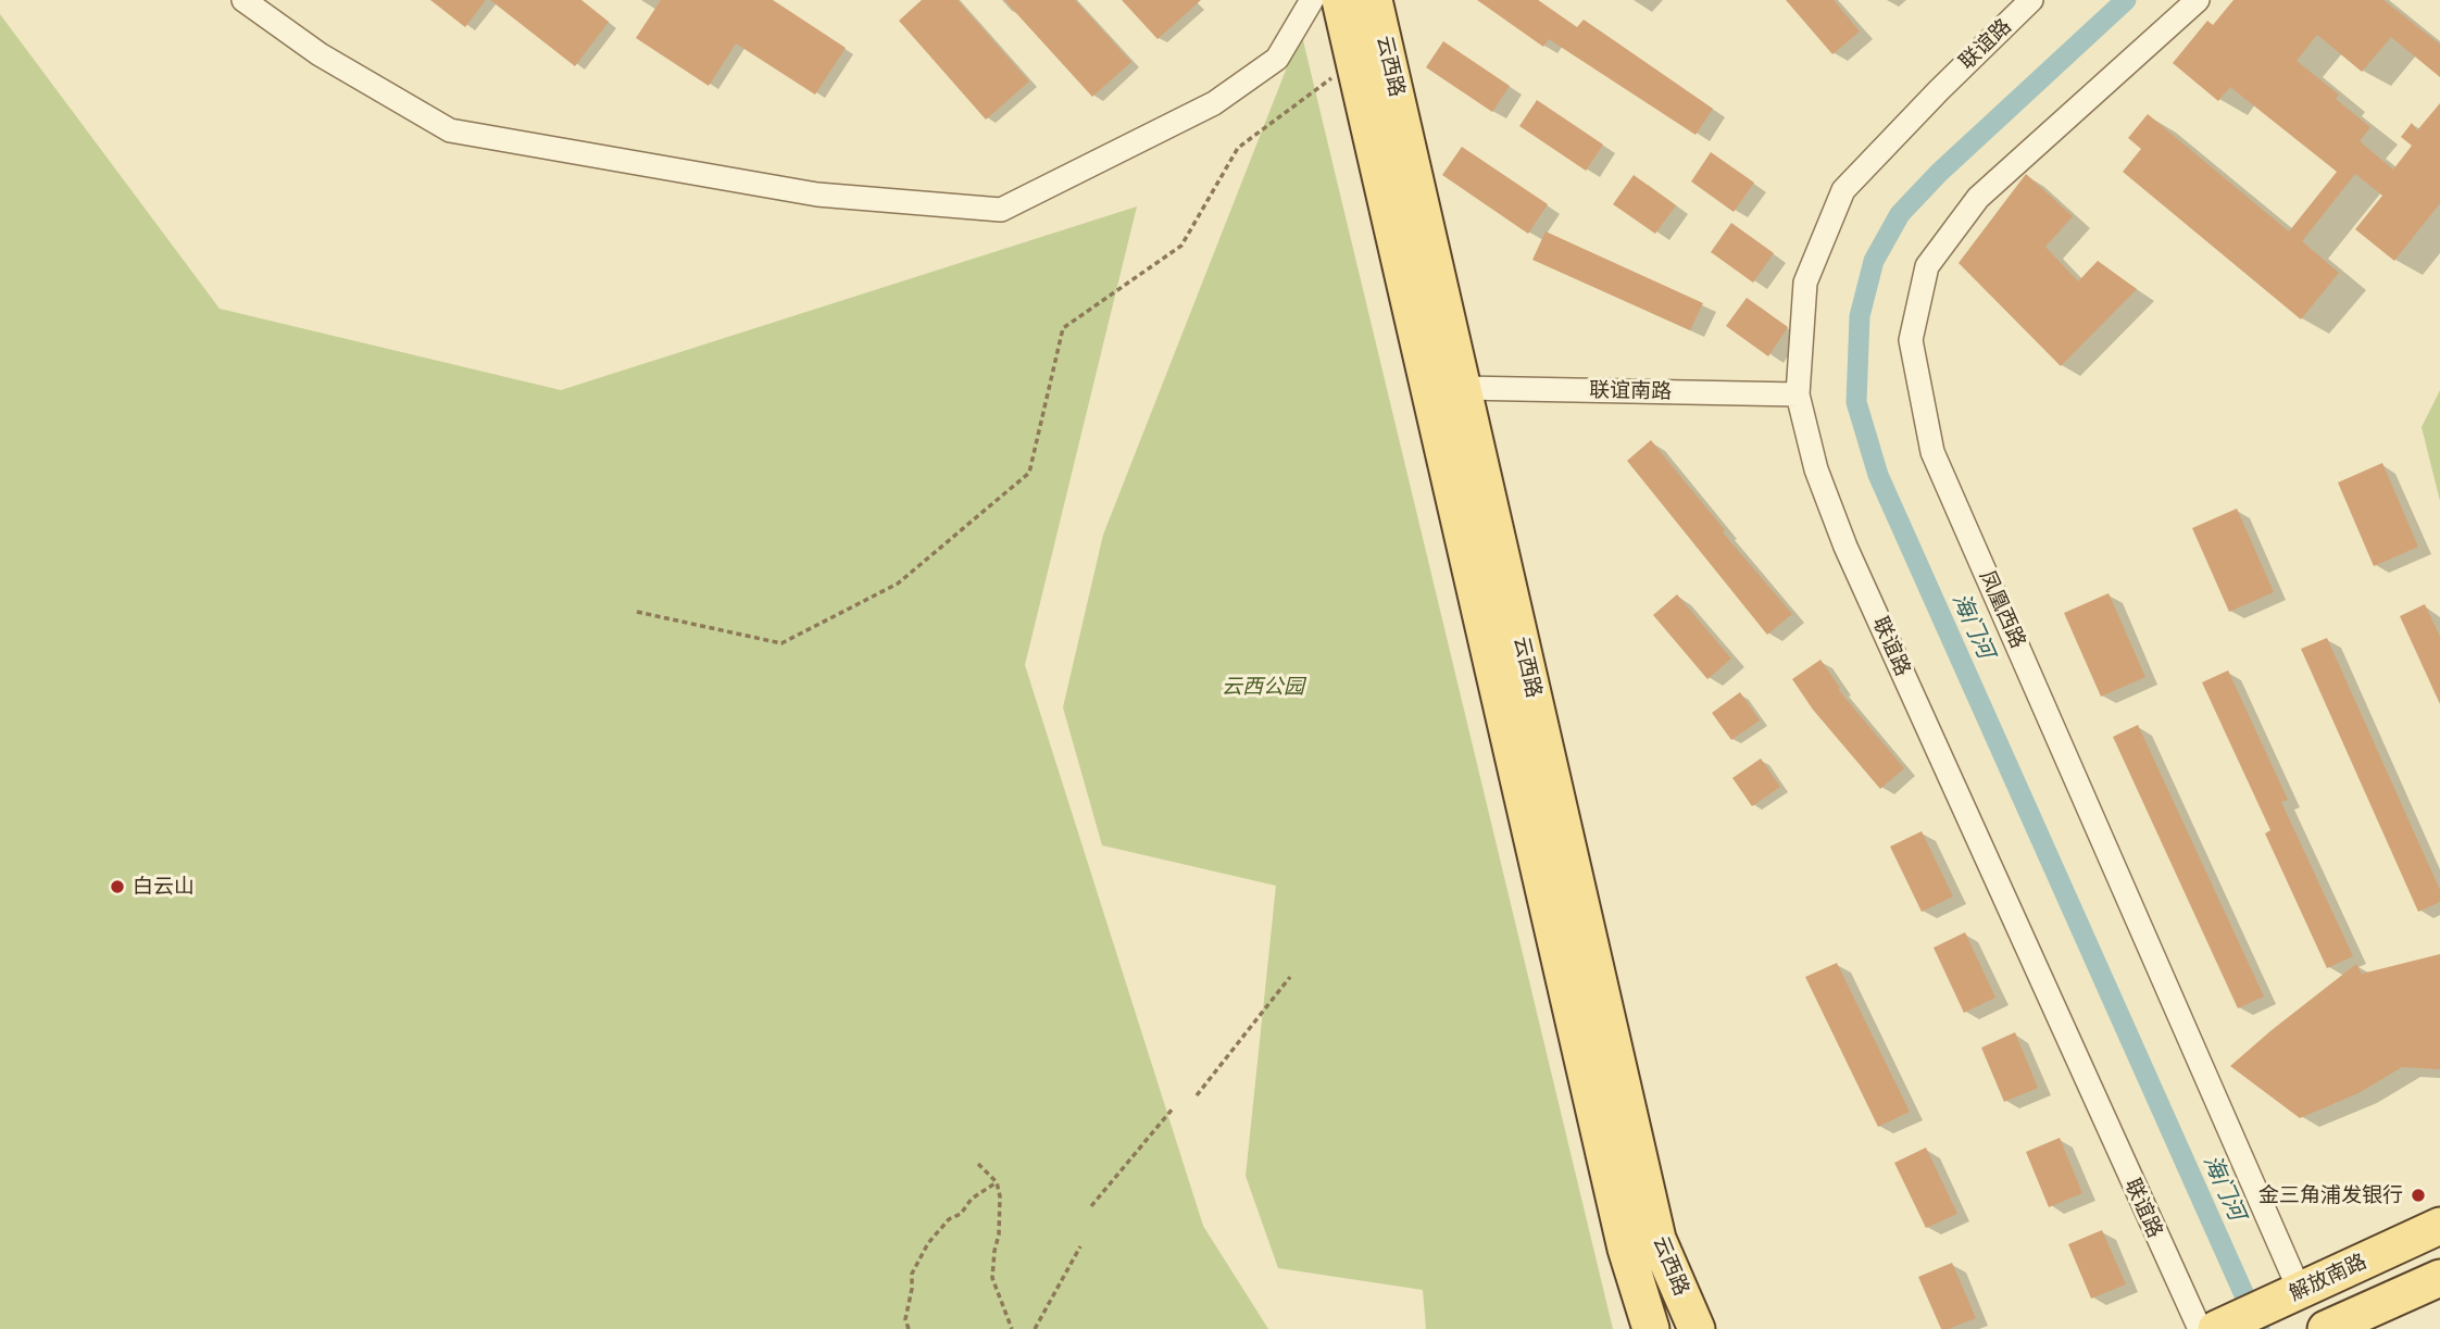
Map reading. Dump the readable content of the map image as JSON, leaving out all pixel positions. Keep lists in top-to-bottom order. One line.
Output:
{"streets":{"main road":["云西路","解放南路"],"street":["联谊路","联谊南路","凤凰西路"]},"crossings":[["联谊路","联谊南路"],["联谊路","解放南路"],["云西路","联谊南路"],["凤凰西路","解放南路"]],"water":["海门河"],"parks":["云西公园"],"places":["白云山","金三角浦发银行"]}
